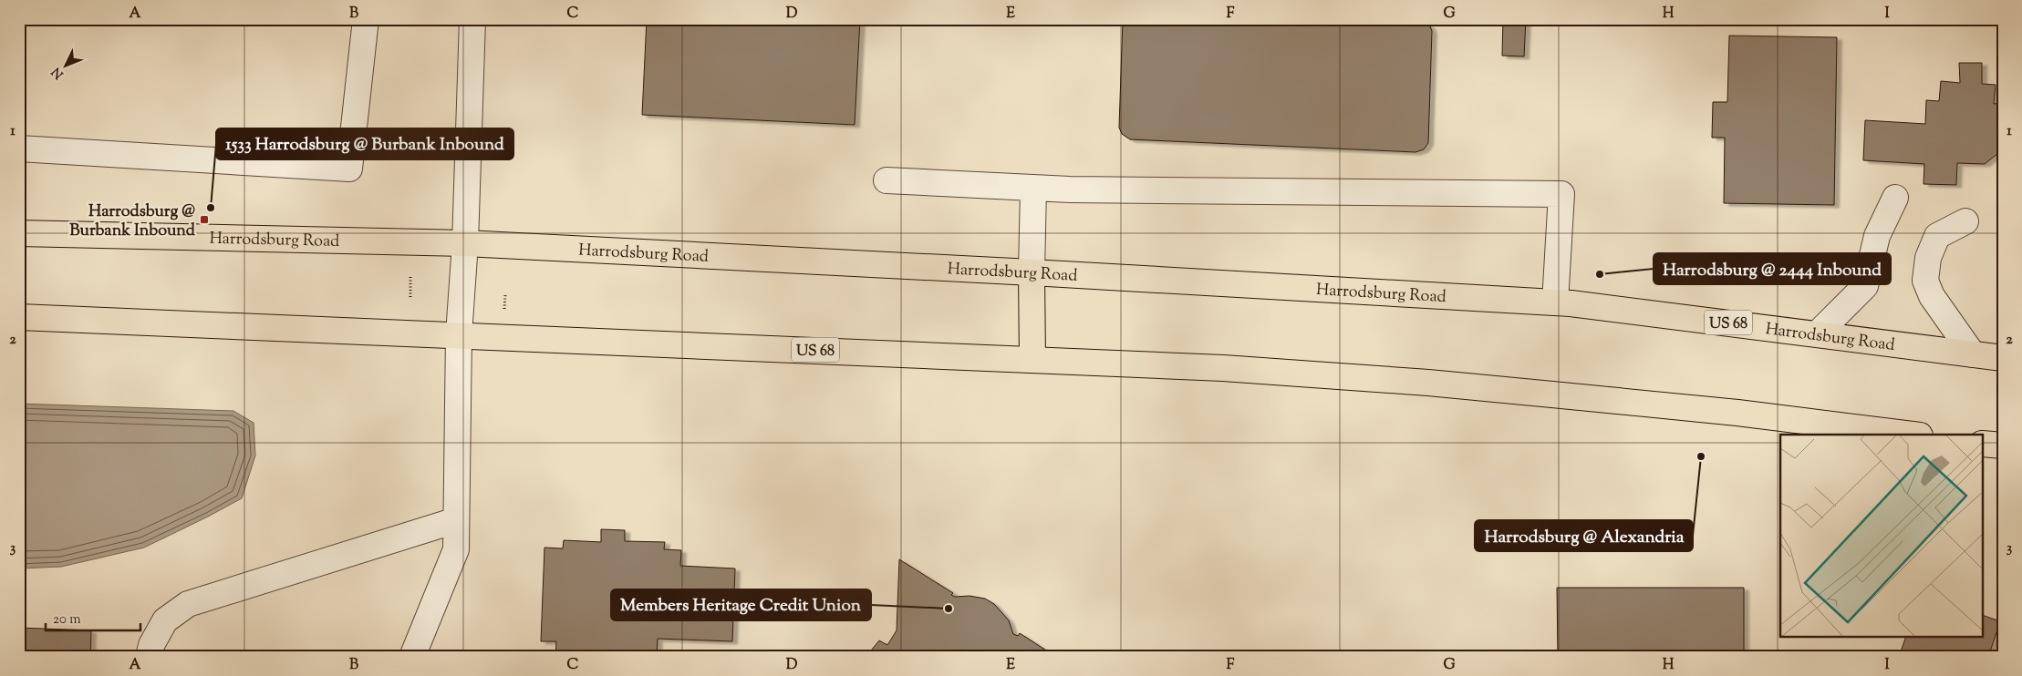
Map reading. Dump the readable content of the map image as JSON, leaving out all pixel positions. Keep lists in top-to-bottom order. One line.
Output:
{"streets":{"main road":["Harrodsburg Road","US 68"]},"places":{"other":["1533 Harrodsburg @ Burbank Inbound","Harrodsburg @ 2444 Inbound","Harrodsburg @ Alexandria","Members Heritage Credit Union"],"transit":["Harrodsburg @ Burbank Inbound"]},"scale_bar":"20 m","north":"bottom left","grid":{"columns":["A","B","C","D","E","F","G","H","I"],"rows":["1","2","3"]}}
